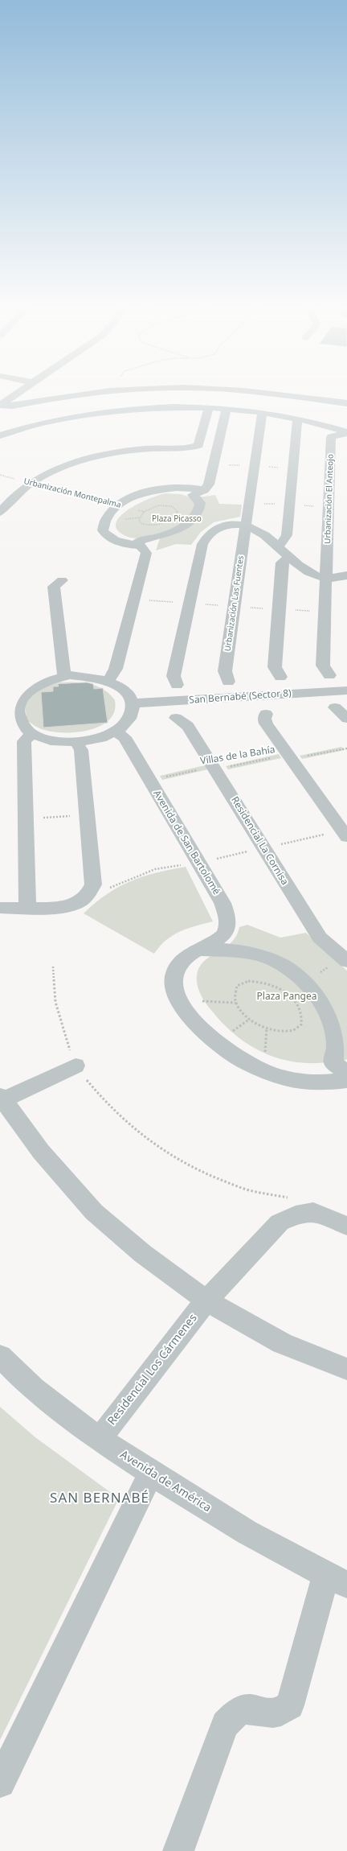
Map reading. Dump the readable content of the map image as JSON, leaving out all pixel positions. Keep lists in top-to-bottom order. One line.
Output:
{"streets":{"street":["Urbanización El Anteojo","Urbanización Las Fuentes","San Bernabé (Sector 8)","Residencial La Cornisa","Avenida de San Bartolomé","Residencial Los Cármenes","Avenida de América"],"path":["Urbanización Montepalma","Villas de la Bahía"]},"crossings":[["Villas de la Bahía","Residencial La Cornisa"],["Villas de la Bahía","Avenida de San Bartolomé"],["Residencial Los Cármenes","Avenida de América"]],"districts":["SAN BERNABÉ"],"parks":["Plaza Picasso","Plaza Pangea"]}
